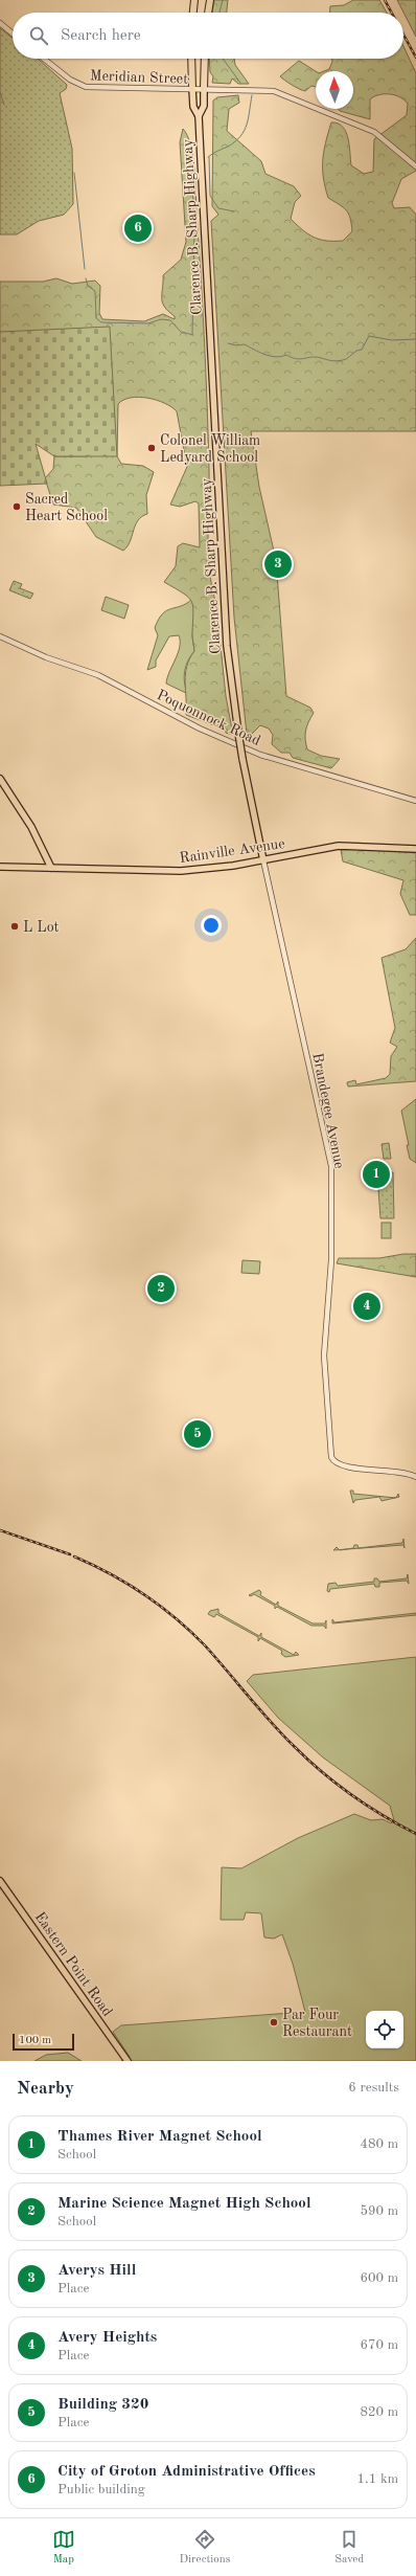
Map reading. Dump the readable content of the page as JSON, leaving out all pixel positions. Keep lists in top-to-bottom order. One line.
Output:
{"streets":{"main road":["Clarence B. Sharp Highway","Rainville Avenue","Eastern Point Road"],"street":["Meridian Street","Poquonnock Road","Brandegee Avenue"]},"crossings":[["Meridian Street","Clarence B. Sharp Highway"],["Clarence B. Sharp Highway","Rainville Avenue"],["Clarence B. Sharp Highway","Brandegee Avenue"],["Rainville Avenue","Brandegee Avenue"]],"places":["Colonel William Ledyard School","Sacred Heart School","L Lot","Par Four Restaurant"],"scale_bar":"100 m","north":"top","page":{"search":"Search here","pins":["6","3","1","2","4","5"],"scale":"100 m","heading":["Nearby","6 results"],"list":[{"mark":"1","name":"Thames River Magnet School","note":"School","value":"480 m"},{"mark":"2","name":"Marine Science Magnet High School","note":"School","value":"590 m"},{"mark":"3","name":"Averys Hill","note":"Place","value":"600 m"},{"mark":"4","name":"Avery Heights","note":"Place","value":"670 m"},{"mark":"5","name":"Building 320","note":"Place","value":"820 m"},{"mark":"6","name":"City of Groton Administrative Offices","note":"Public building","value":"1.1 km"}],"nav":["Map","Directions","Saved"]}}
